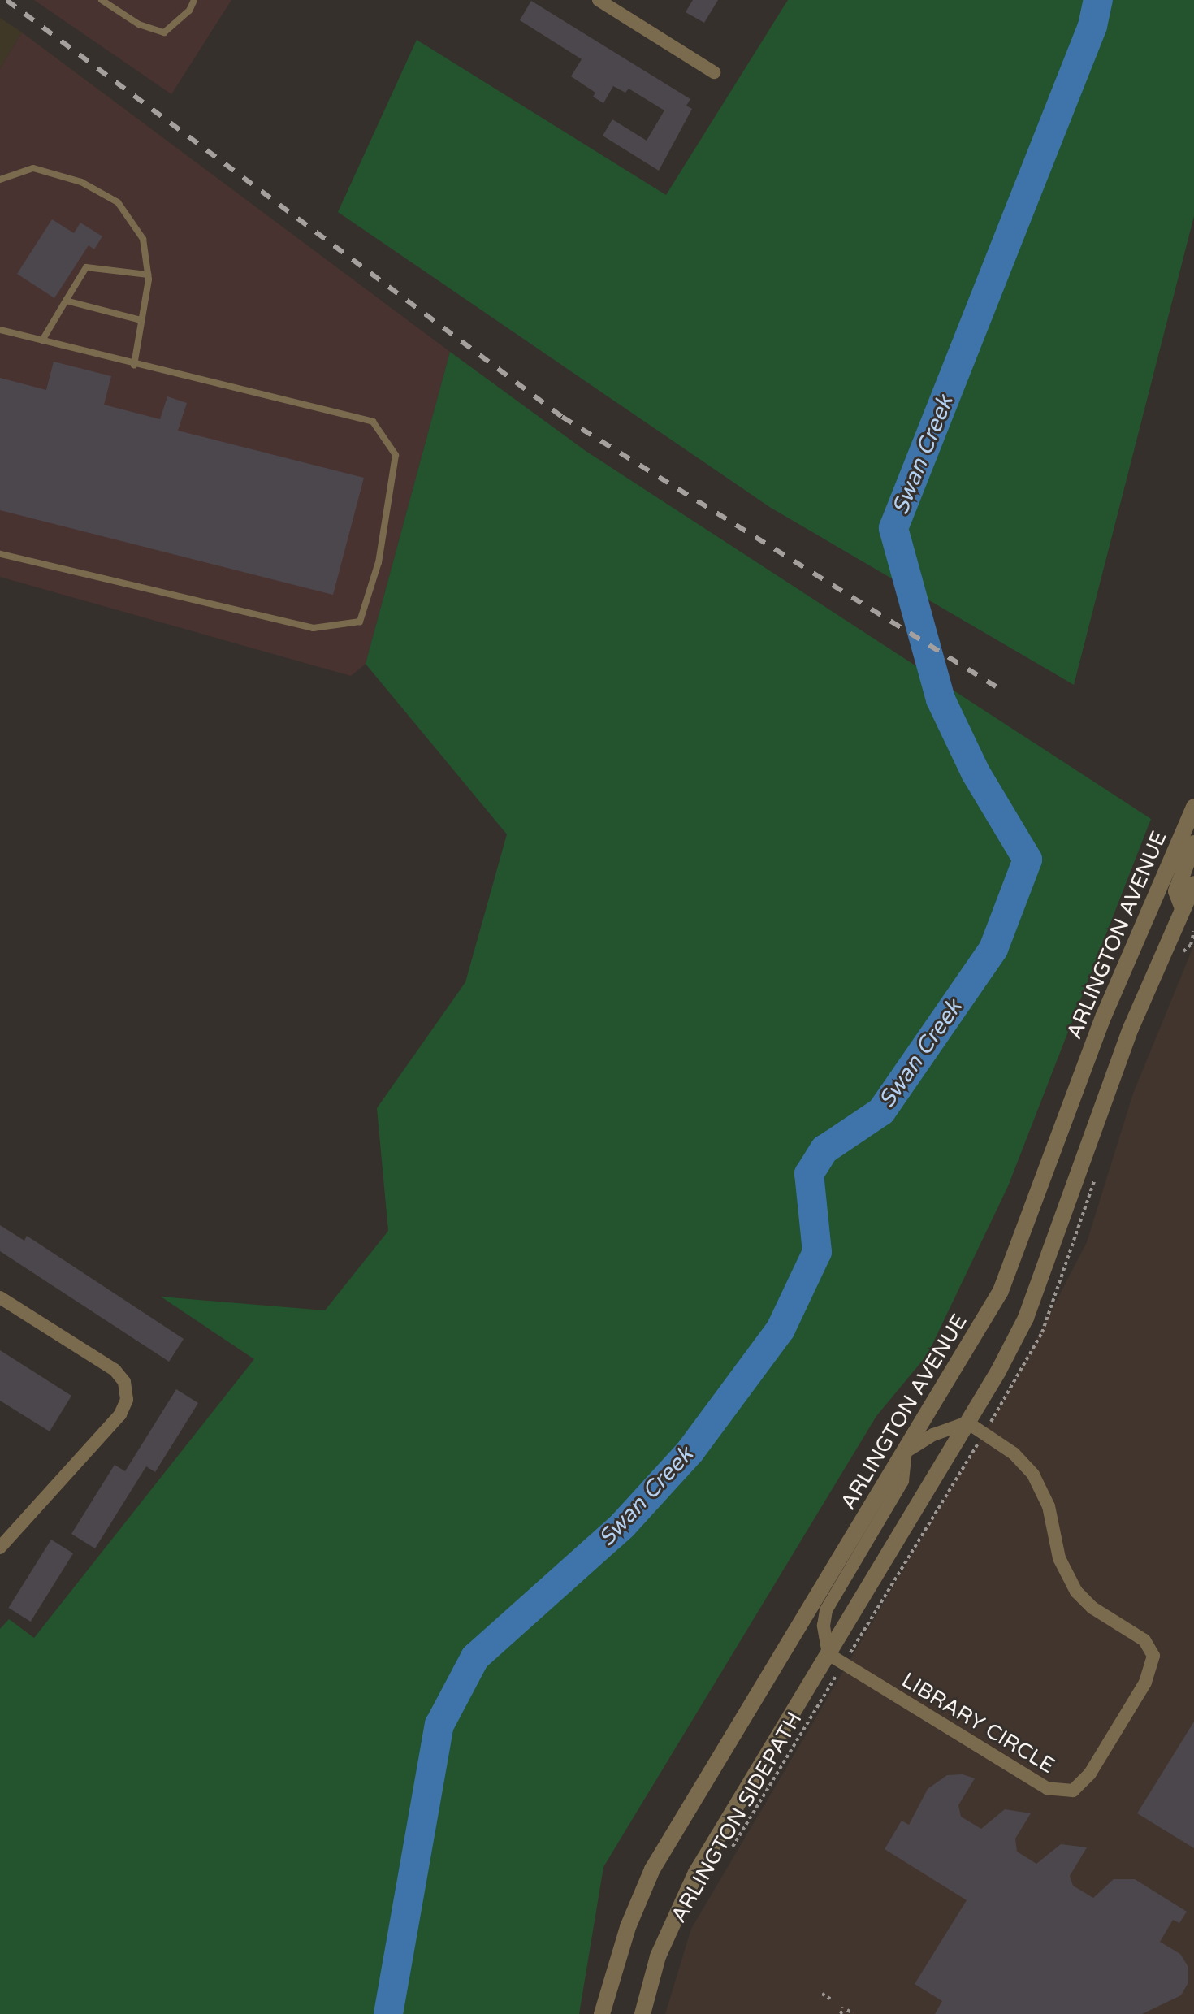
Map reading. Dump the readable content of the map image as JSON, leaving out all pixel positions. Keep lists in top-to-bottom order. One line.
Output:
{"streets":{"street":["ARLINGTON AVENUE","LIBRARY CIRCLE"],"path":["ARLINGTON SIDEPATH"]},"water":["Swan Creek"]}
